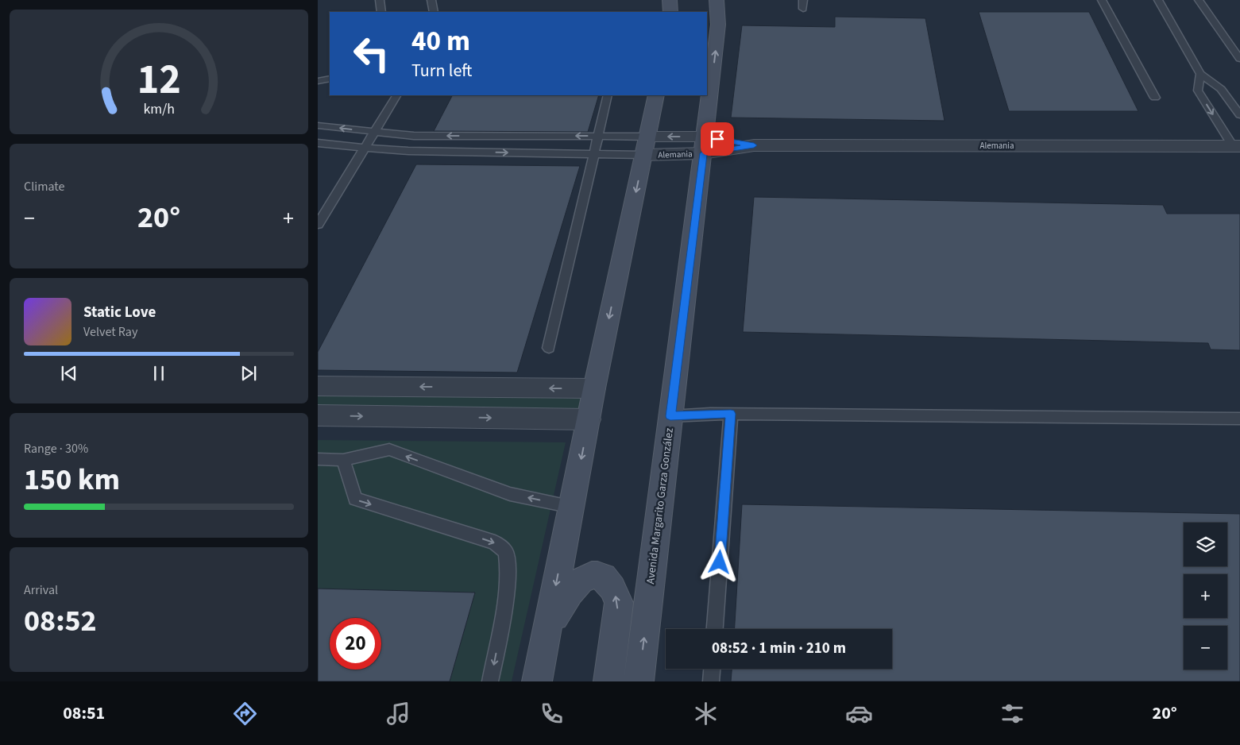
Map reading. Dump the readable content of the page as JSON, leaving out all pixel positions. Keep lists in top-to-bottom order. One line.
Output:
{"streets":{"main road":["Avenida Margarito Garza González"],"street":["Alemania"]},"crossings":[["Alemania","Avenida Margarito Garza González"]],"page":{"turn":["40 m","Turn left"],"tile":["Climate",["Range · 30%","150 km"],["Arrival","08:52"]],"heat":["−","20°","+"],"song":["Static Love","Velvet Ray"],"map_buttons":["+","−"],"limit":"20","trip":"08:52 · 1 min · 210 m","tabs":["08:51","20°"],"gauge":["12","km/h"]}}
